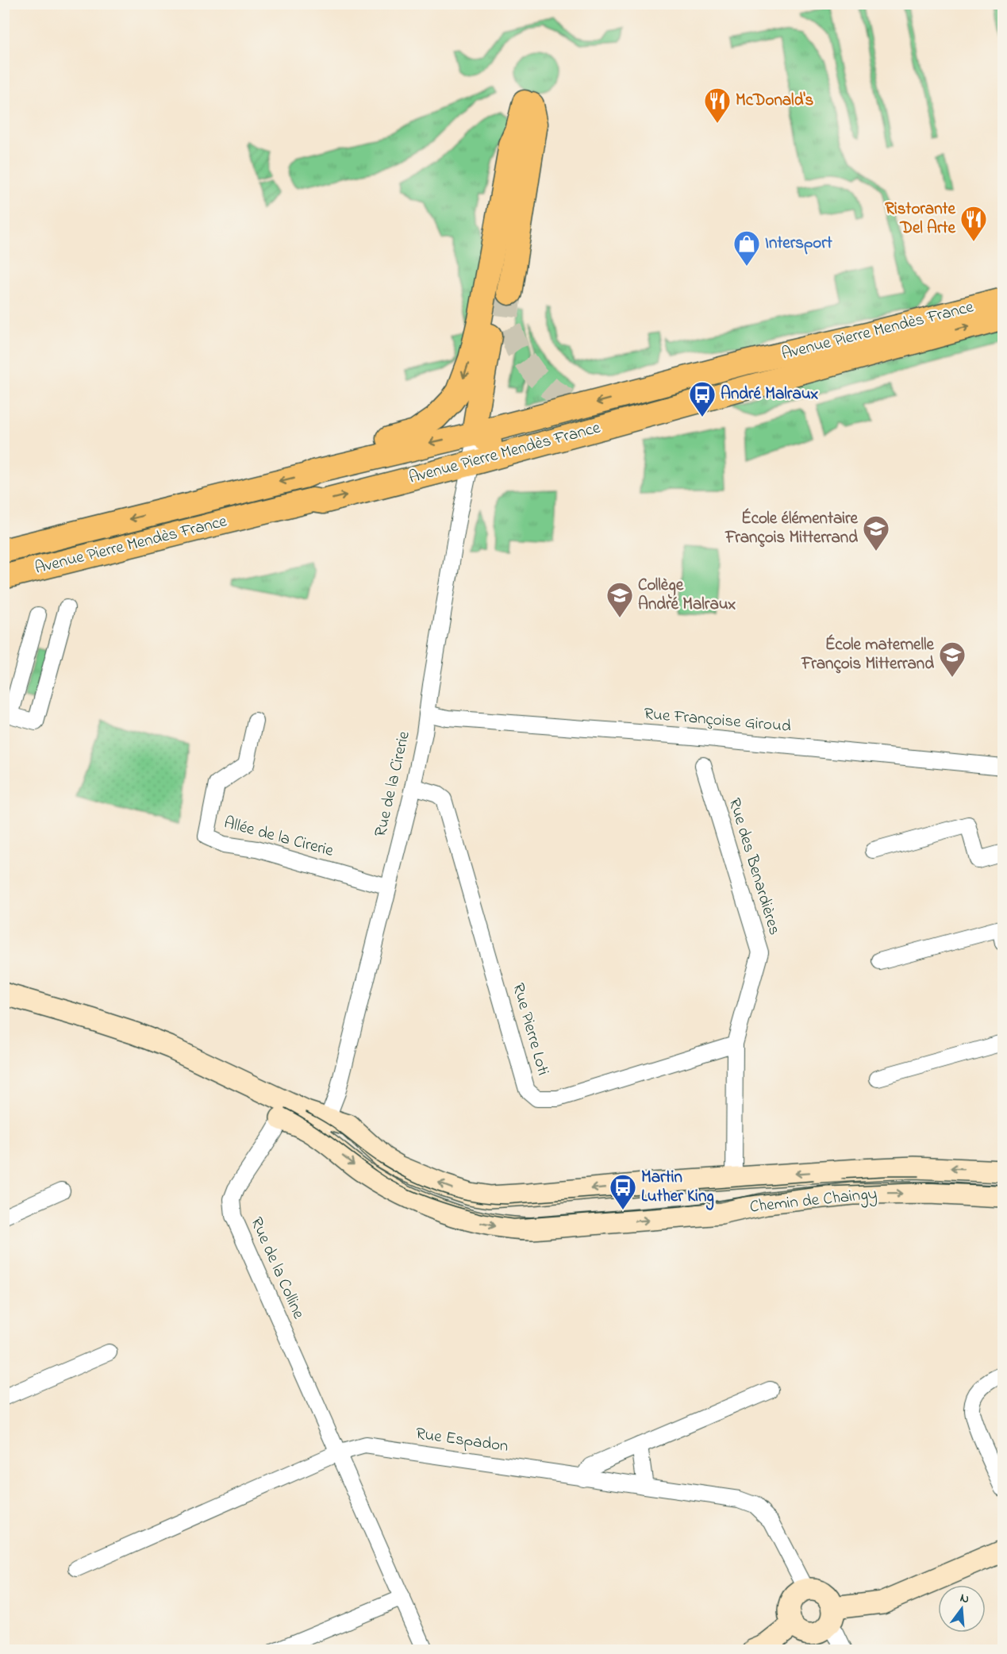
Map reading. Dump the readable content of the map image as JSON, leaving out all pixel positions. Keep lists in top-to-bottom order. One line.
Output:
{"streets":{"main road":["Avenue Pierre Mendès France"],"street":["Rue Françoise Giroud","Rue de la Cirerie","Allée de la Cirerie","Rue des Benardières","Rue Pierre Loti","Chemin de Chaingy","Rue de la Colline","Rue Espadon"]},"crossings":[["Avenue Pierre Mendès France","Rue de la Cirerie"],["Rue Françoise Giroud","Rue de la Cirerie"],["Rue de la Cirerie","Allée de la Cirerie"],["Rue de la Cirerie","Rue Pierre Loti"],["Rue de la Cirerie","Chemin de Chaingy"],["Rue des Benardières","Rue Pierre Loti"],["Rue des Benardières","Chemin de Chaingy"],["Chemin de Chaingy","Rue de la Colline"],["Rue de la Colline","Rue Espadon"]],"places":{"restaurant":["McDonald's","Ristorante Del Arte"],"shop":["Intersport"],"bus stop":["André Malraux","Martin Luther King"],"school or university":["École élémentaire François Mitterrand","Collège André Malraux","École maternelle François Mitterrand"]},"north":"top"}
